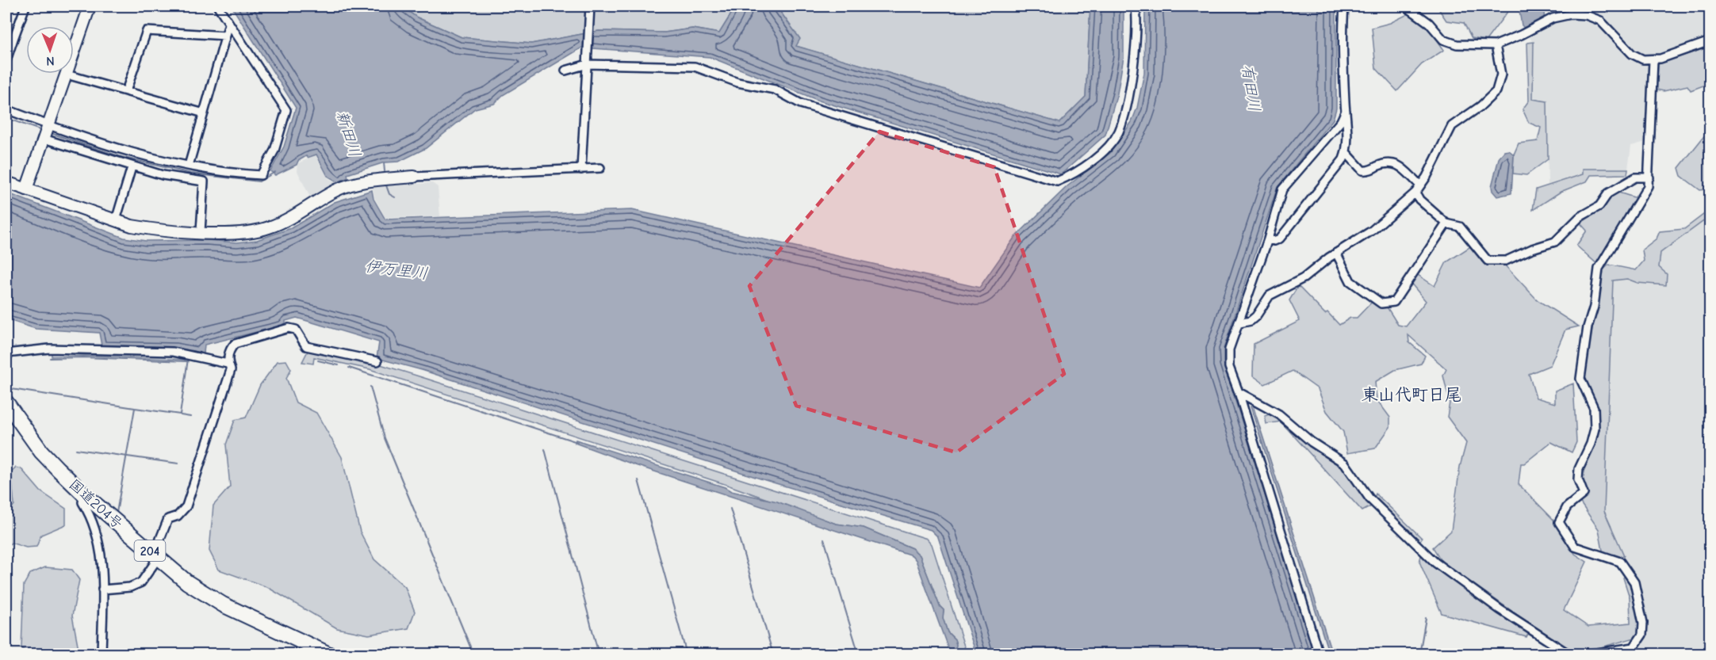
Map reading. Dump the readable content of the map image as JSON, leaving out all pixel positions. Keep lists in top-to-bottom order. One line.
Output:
{"streets":{"highway":["国道204号","204"]},"districts":["東山代町日尾"],"water":["有田川","新田川","伊万里川"],"north":"bottom"}
